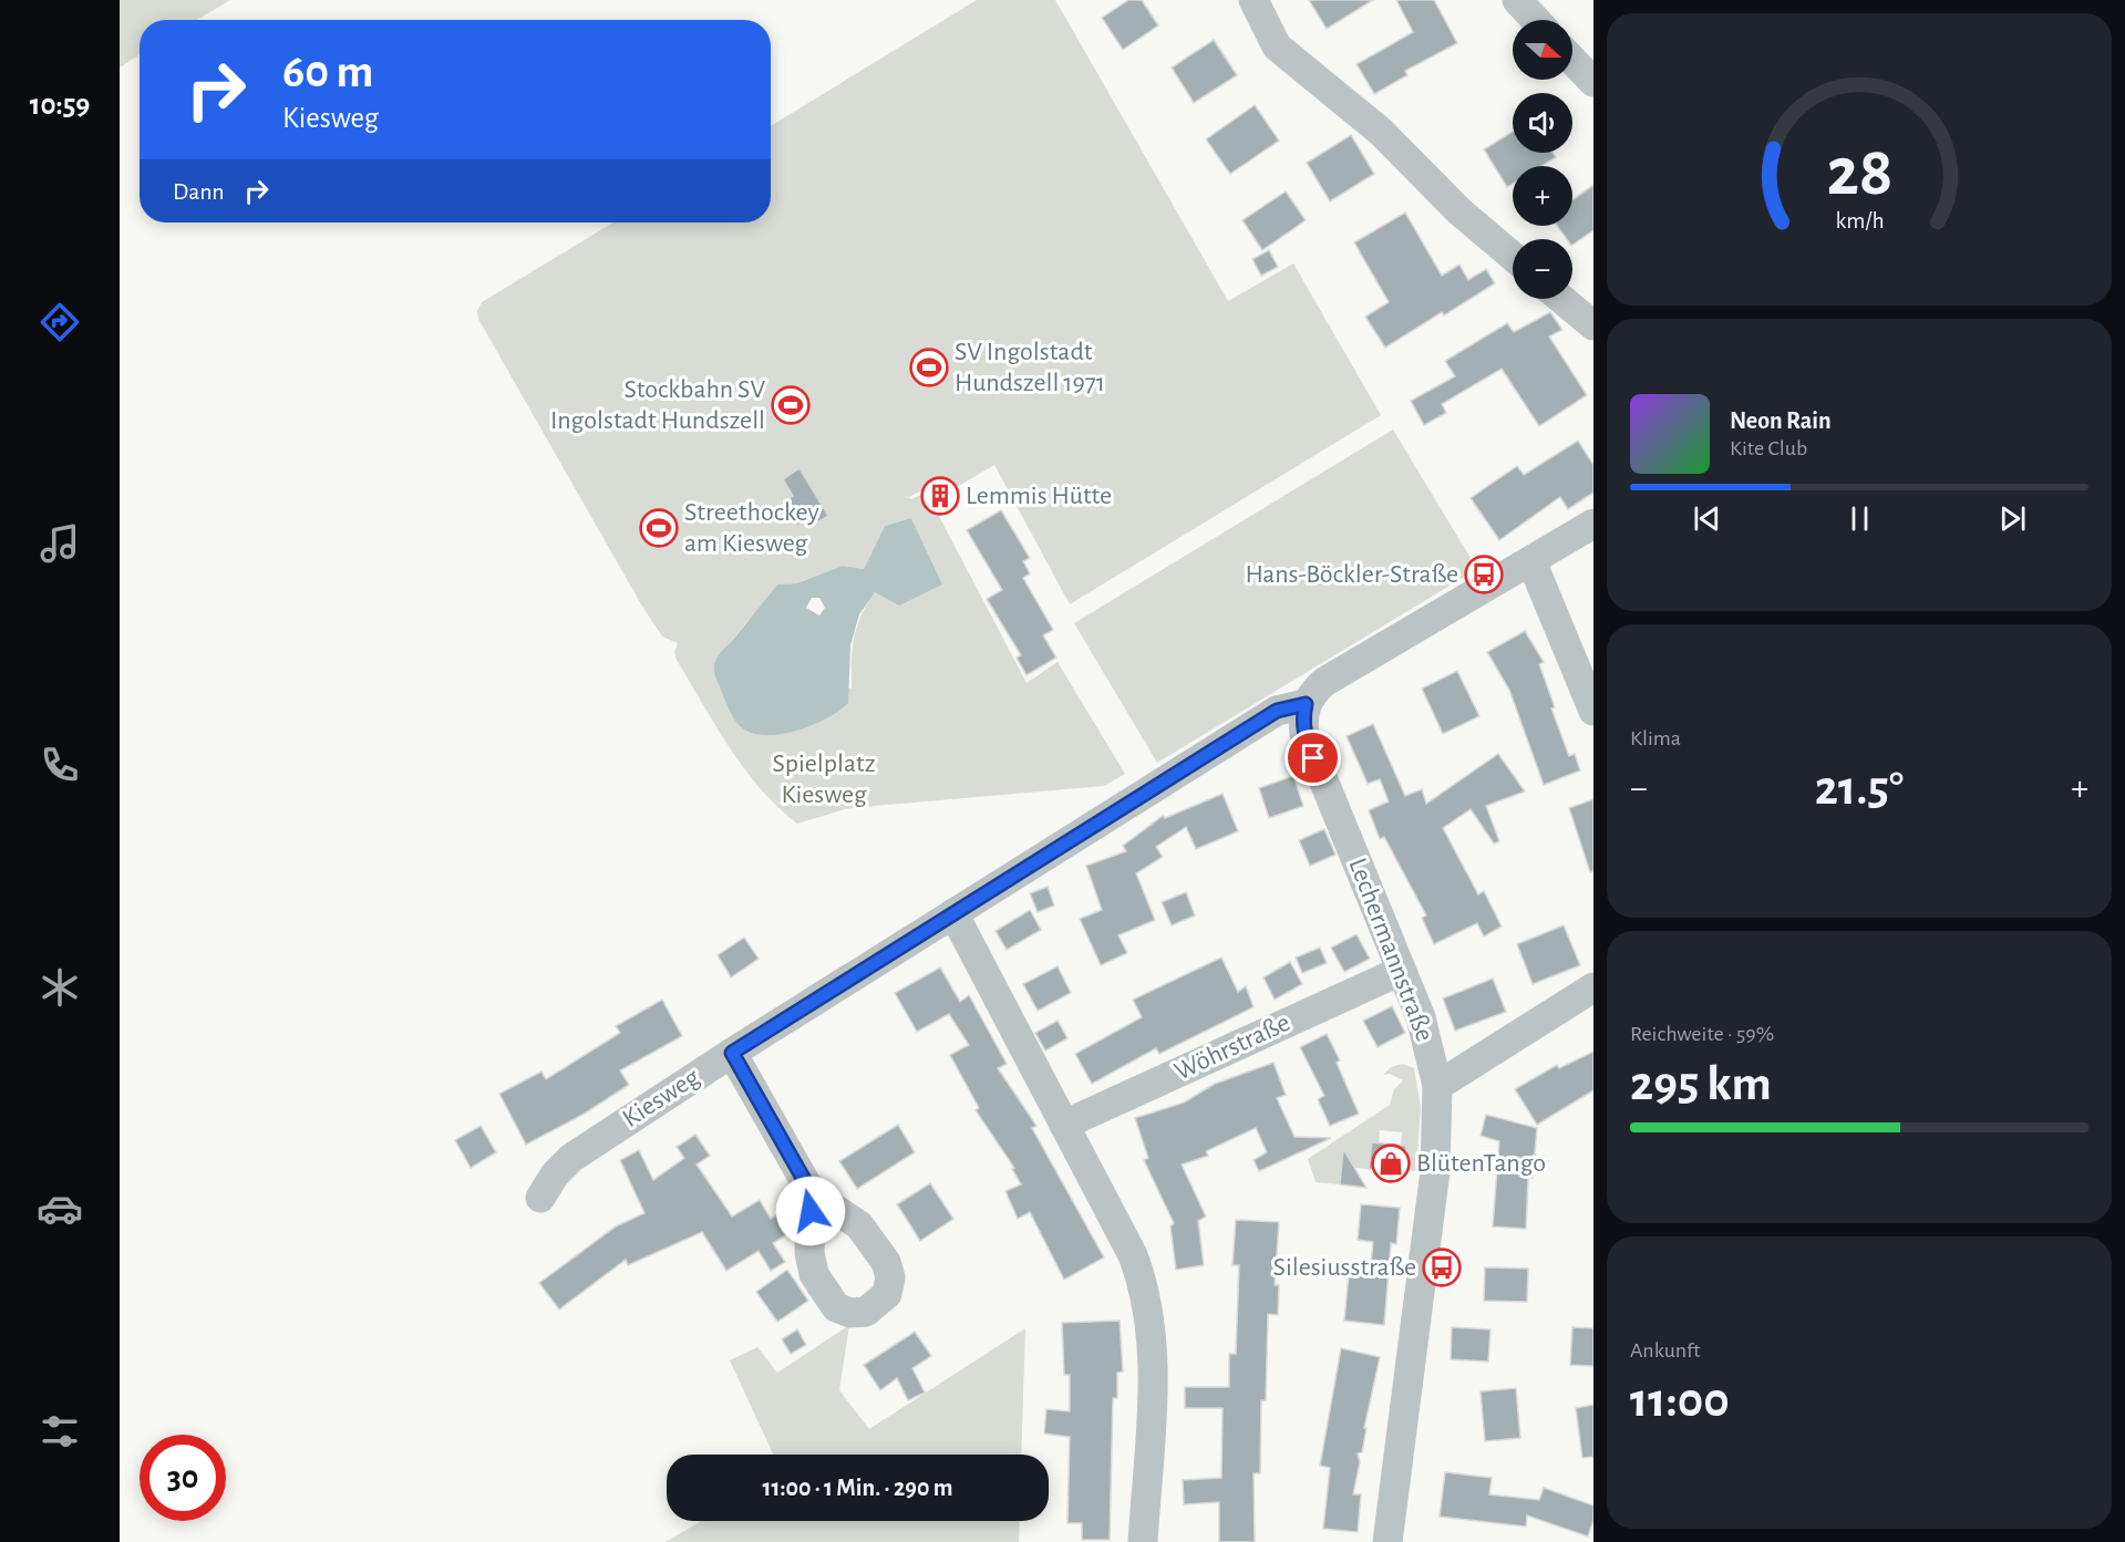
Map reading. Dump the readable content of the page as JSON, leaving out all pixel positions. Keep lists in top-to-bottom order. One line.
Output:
{"streets":{"street":["Lechermannstraße","Wöhrstraße","Kiesweg"]},"crossings":[["Lechermannstraße","Wöhrstraße"],["Lechermannstraße","Kiesweg"]],"parks":["Spielplatz Kiesweg"],"places":{"sports":["SV Ingolstadt Hundszell 1971","Stockbahn SV Ingolstadt Hundszell","Streethockey am Kiesweg"],"building":["Lemmis Hütte"],"bus stop":["Hans-Böckler-Straße","Silesiusstraße"],"shop":["BlütenTango"]},"north":"right","page":{"tabs":"10:59","map_buttons":["+","−"],"turn":["60 m","Kiesweg"],"then":"Dann","song":["Neon Rain","Kite Club"],"tile":["Klima",["Reichweite · 59%","295 km"],["Ankunft","11:00"]],"heat":["−","21.5°","+"],"limit":"30","trip":"11:00 · 1 Min. · 290 m","gauge":["28","km/h"]}}
